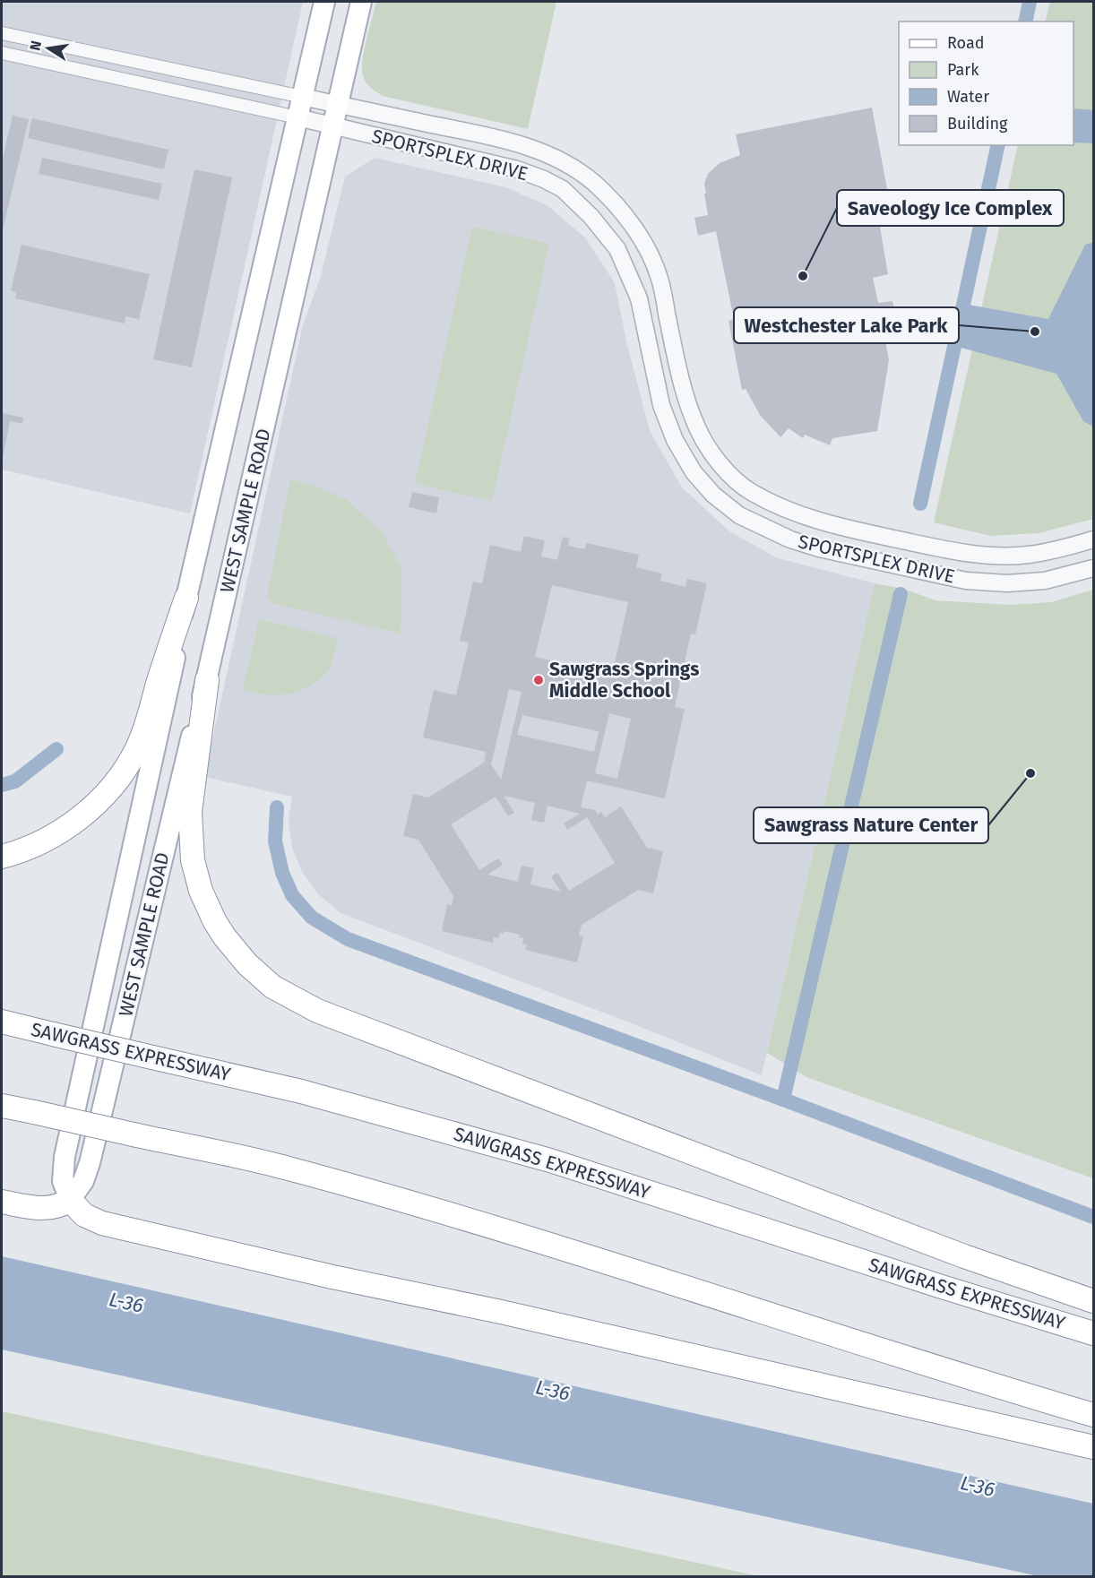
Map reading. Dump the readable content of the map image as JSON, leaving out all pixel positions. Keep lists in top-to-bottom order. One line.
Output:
{"streets":{"highway":["SAWGRASS EXPRESSWAY"],"main road":["WEST SAMPLE ROAD"],"street":["SPORTSPLEX DRIVE"]},"crossings":[["SPORTSPLEX DRIVE","WEST SAMPLE ROAD"]],"water":["L-36"],"places":["Saveology Ice Complex","Westchester Lake Park","Sawgrass Springs Middle School","Sawgrass Nature Center"],"legend":["Road","Park","Water","Building"],"north":"left"}
